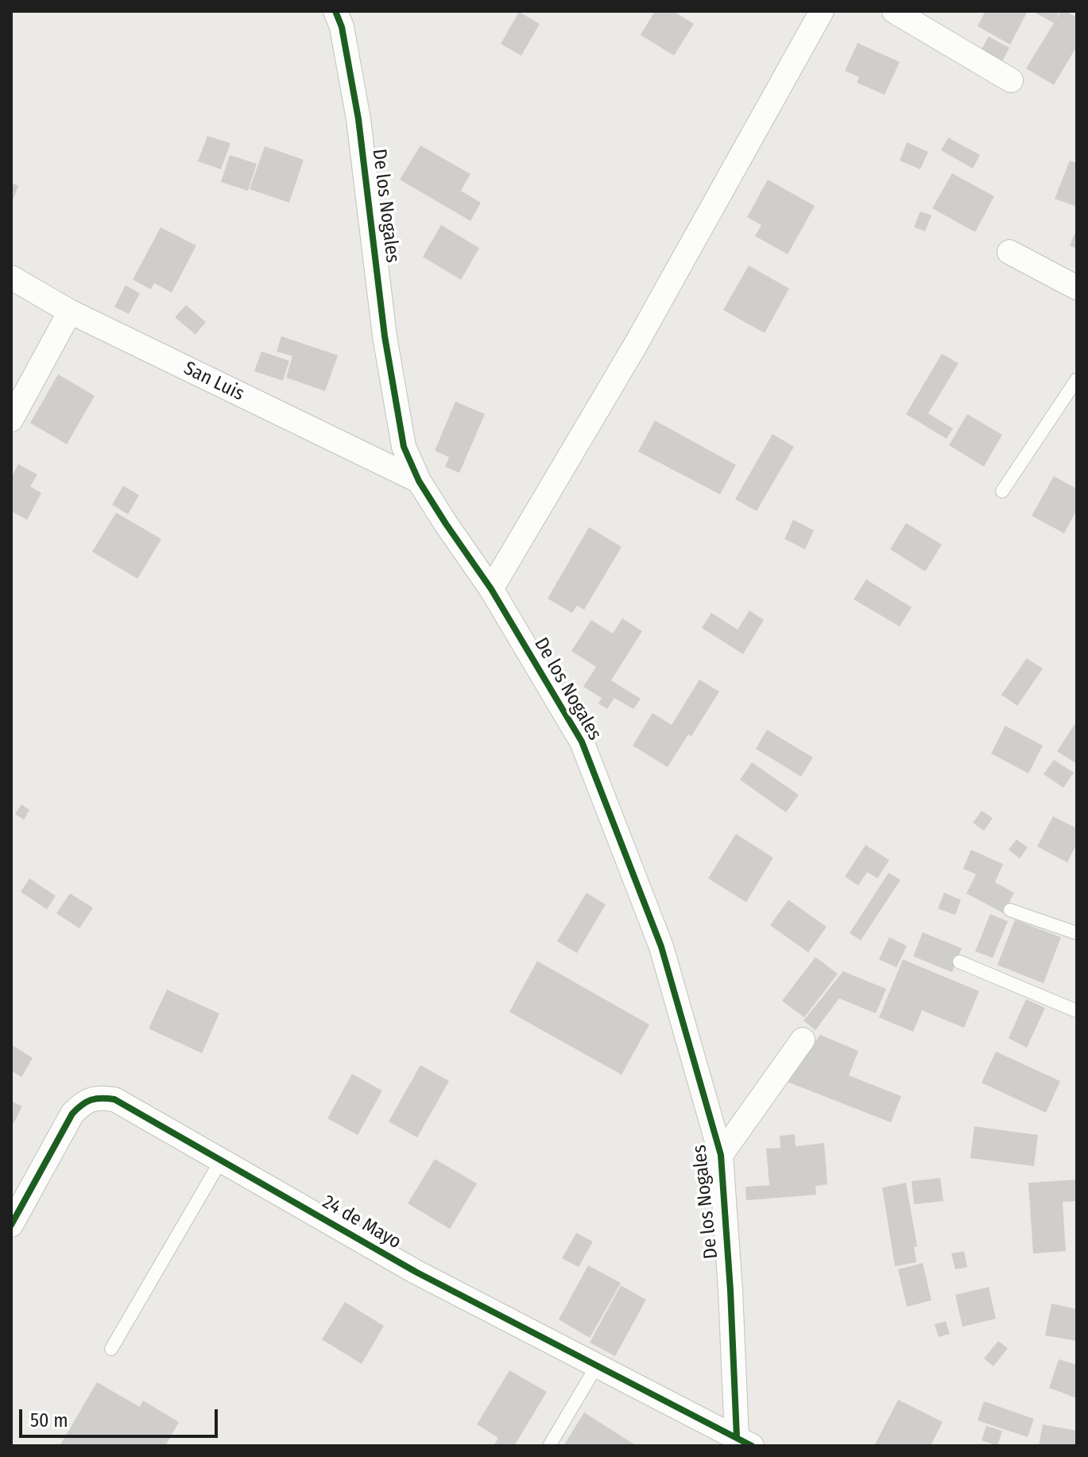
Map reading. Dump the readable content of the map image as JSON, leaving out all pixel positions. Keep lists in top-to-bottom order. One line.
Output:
{"streets":{"street":["De los Nogales","San Luis","24 de Mayo"]},"crossings":[["De los Nogales","San Luis"],["De los Nogales","24 de Mayo"]],"scale_bar":"50 m"}
